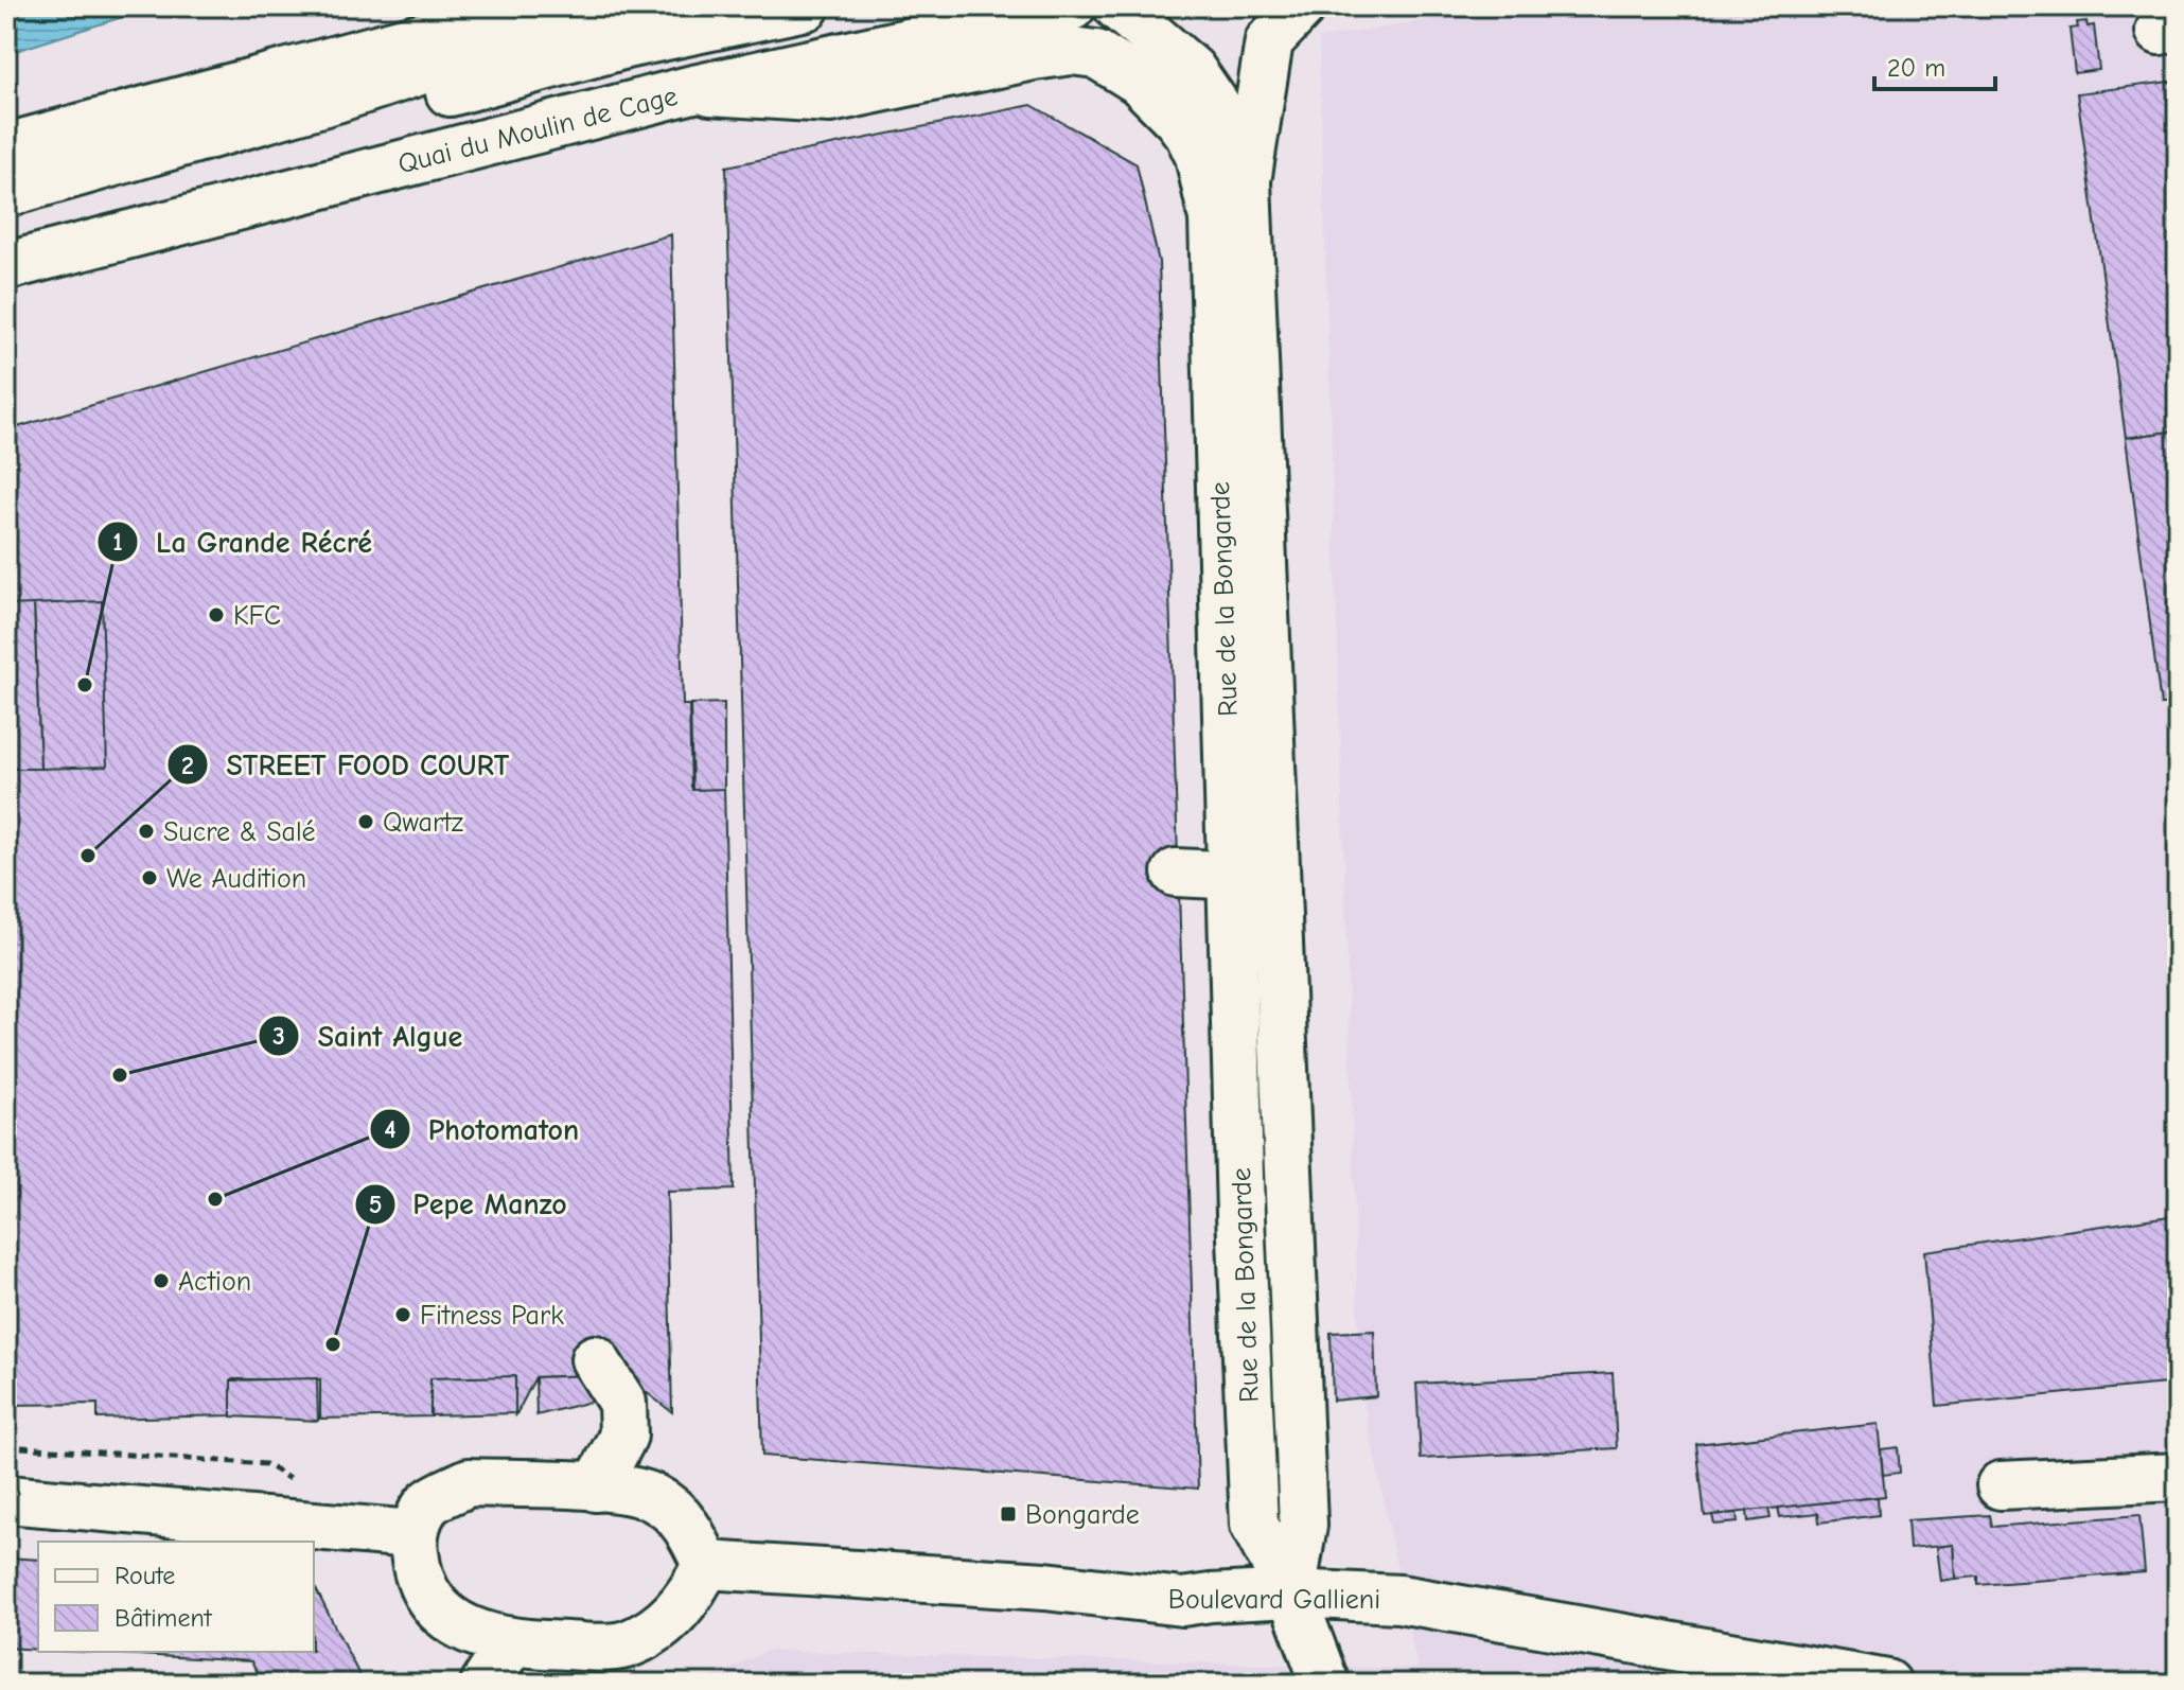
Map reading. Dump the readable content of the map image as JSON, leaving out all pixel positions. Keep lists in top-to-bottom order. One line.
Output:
{"streets":{"main road":["Quai du Moulin de Cage","Rue de la Bongarde","Boulevard Gallieni"]},"crossings":[["Quai du Moulin de Cage","Rue de la Bongarde"],["Rue de la Bongarde","Boulevard Gallieni"]],"places":{"other":["KFC","La Grande Récré","Qwartz","Sucre & Salé","STREET FOOD COURT","We Audition","Saint Algue","Photomaton","Action","Fitness Park","Pepe Manzo"],"transit":["Bongarde"]},"legend":["Route","Bâtiment"],"scale_bar":"20 m"}
